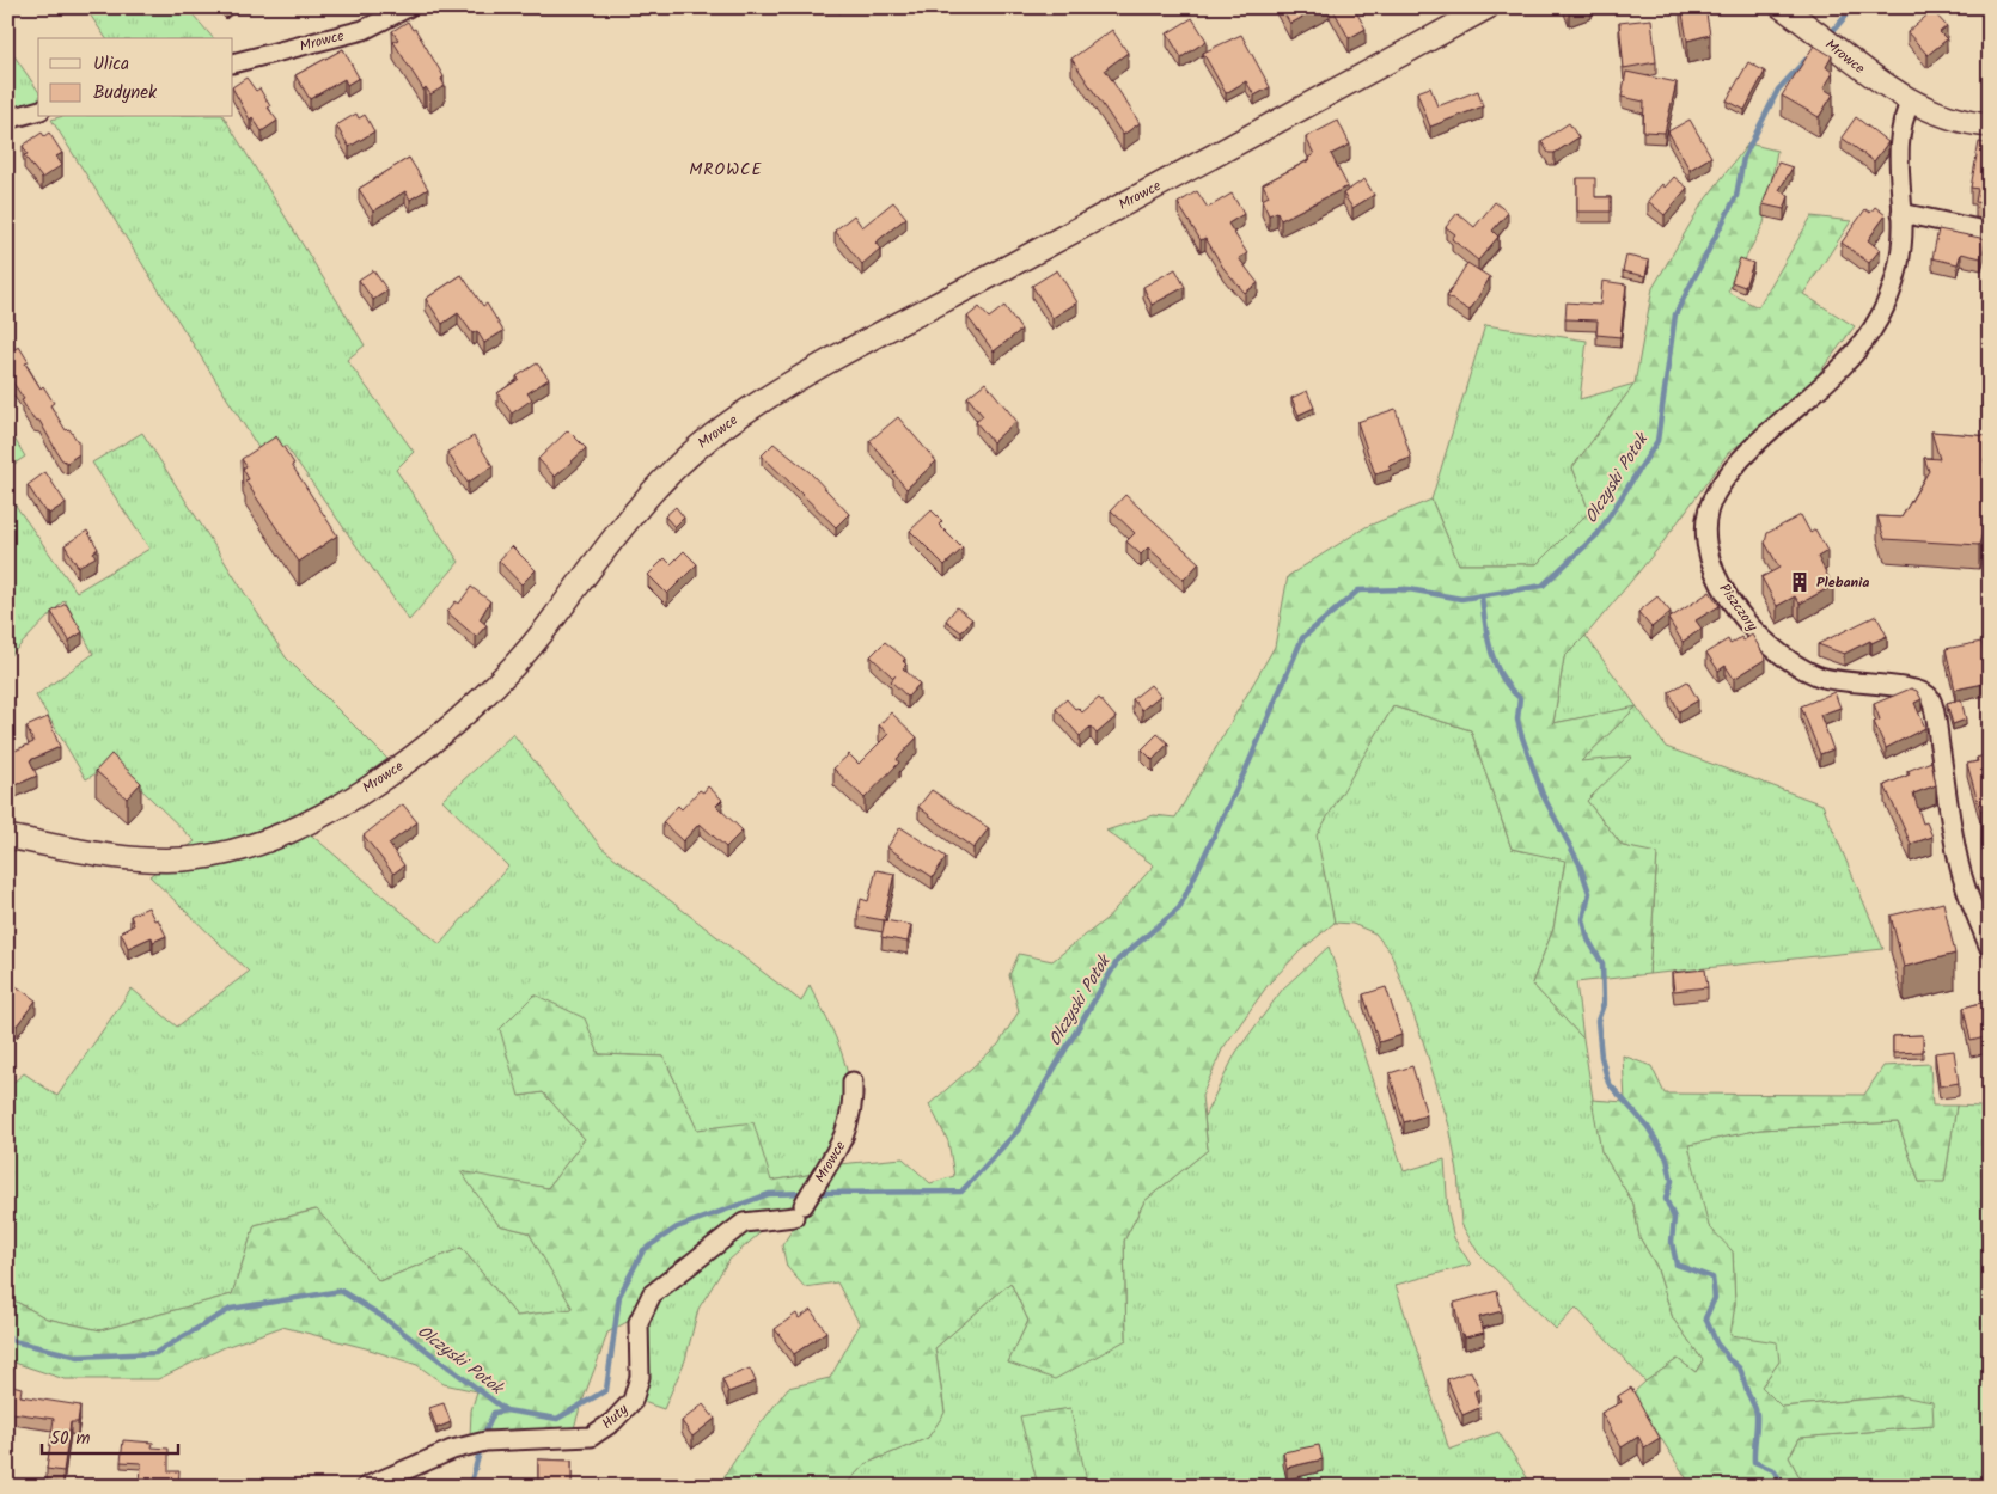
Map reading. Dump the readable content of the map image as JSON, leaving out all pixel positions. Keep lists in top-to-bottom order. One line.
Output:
{"streets":{"street":["Mrowce","Piszczory","Huty"]},"crossings":[["Mrowce","Piszczory"],["Mrowce","Huty"]],"districts":["MROWCE"],"water":["Olczyski Potok"],"places":{"building":["Plebania"]},"legend":["Ulica","Budynek"],"scale_bar":"50 m"}
